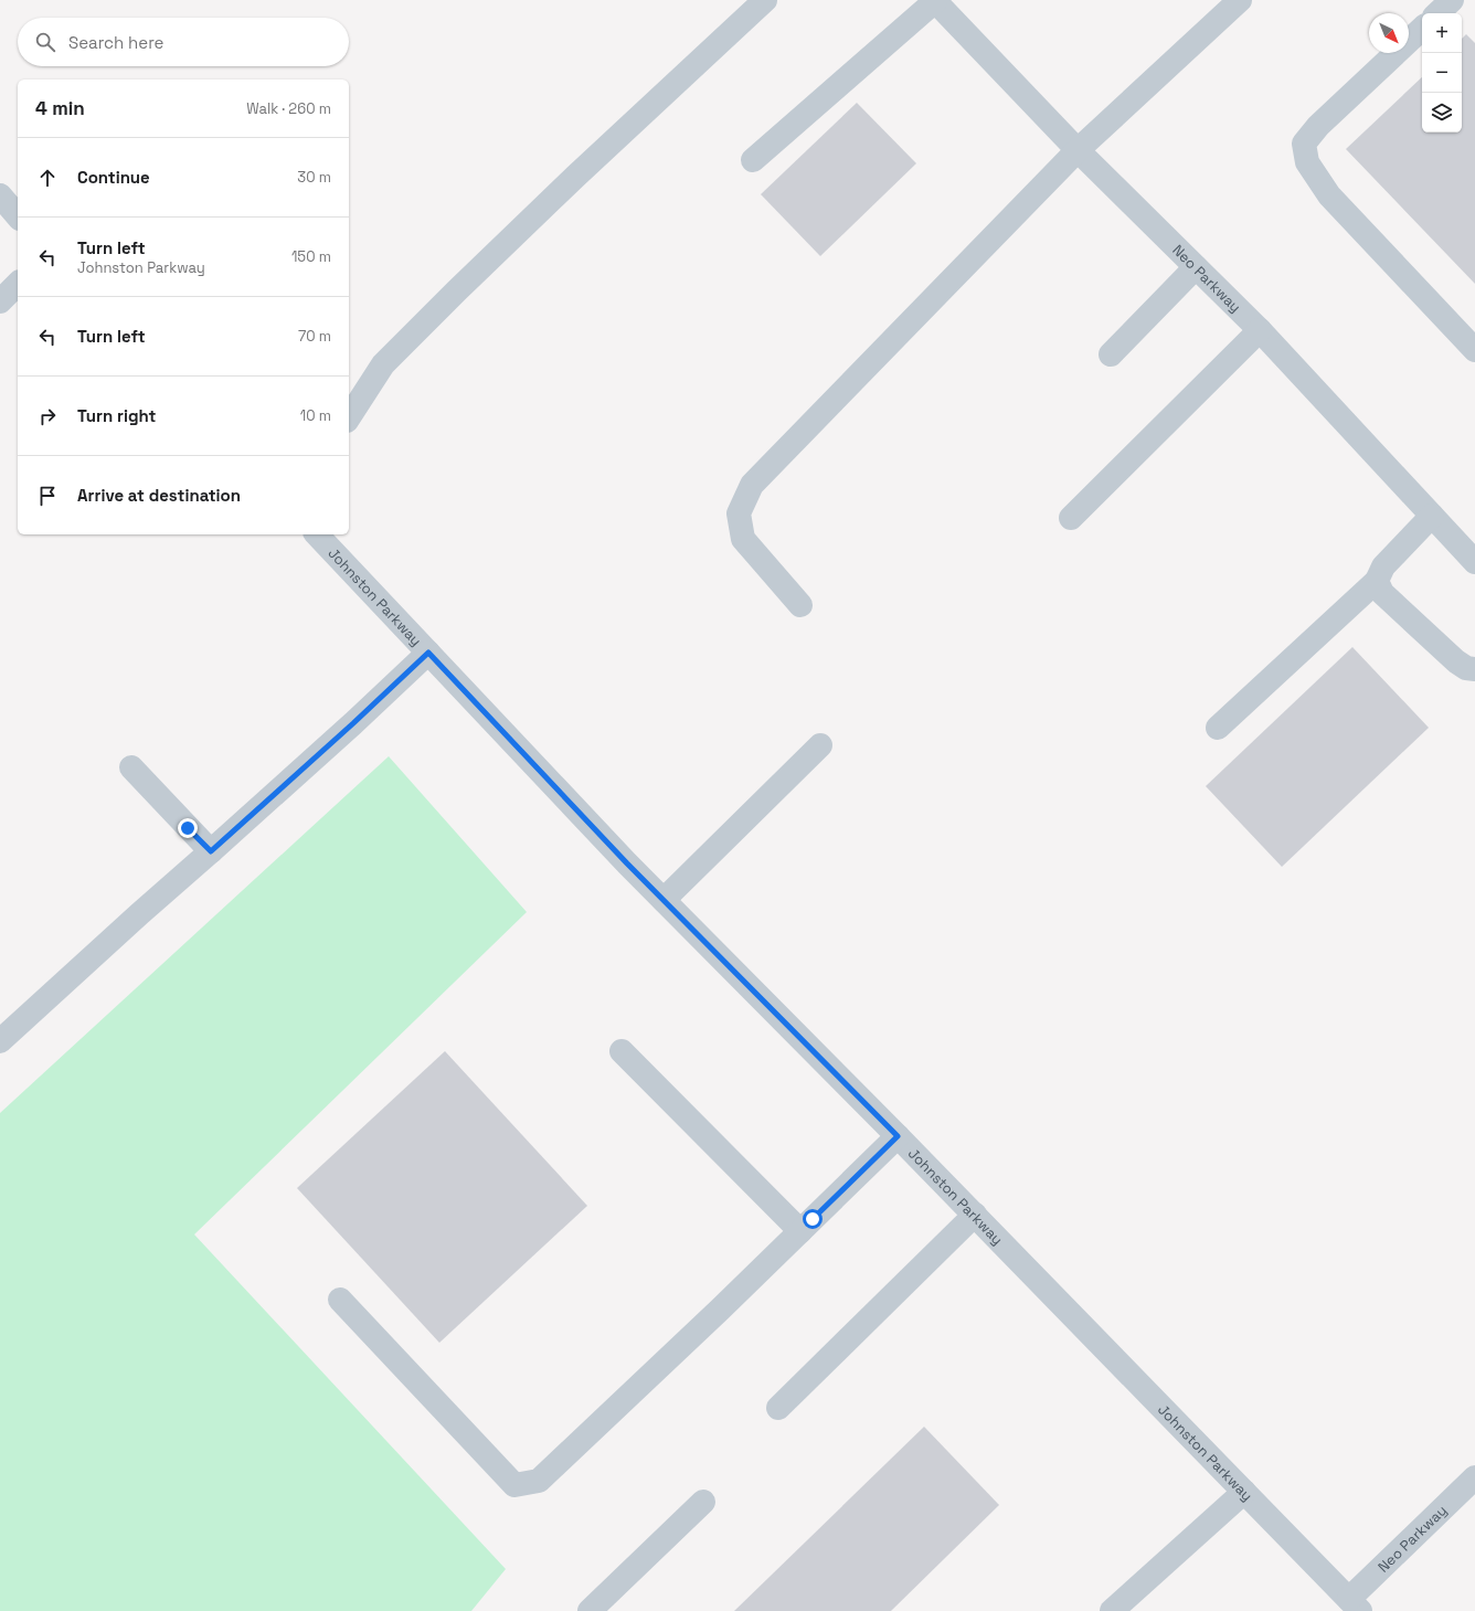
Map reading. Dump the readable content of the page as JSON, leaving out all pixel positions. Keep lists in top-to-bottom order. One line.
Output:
{"streets":{"street":["Neo Parkway","Johnston Parkway"]},"crossings":[["Neo Parkway","Johnston Parkway"]],"north":"bottom right","page":{"map_buttons":["+","−"],"search":"Search here","heading":["4 min","Walk · 260 m"],"list":[["Continue","30 m"],["Turn left","Johnston Parkway","150 m"],["Turn left","70 m"],["Turn right","10 m"],"Arrive at destination"]}}
